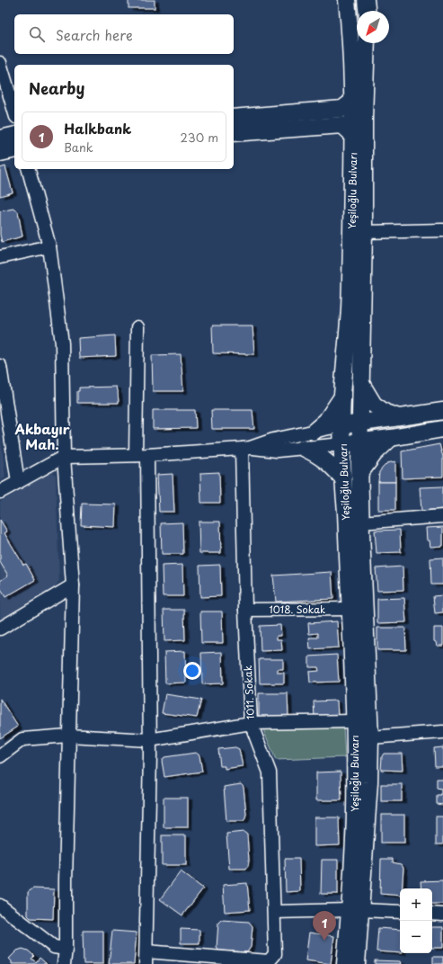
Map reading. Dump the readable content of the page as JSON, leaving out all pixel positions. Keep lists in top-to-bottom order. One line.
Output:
{"streets":{"main road":["Yeşiloğlu Bulvarı"],"street":["1018. Sokak","1011. Sokak"]},"crossings":[["Yeşiloğlu Bulvarı","1018. Sokak"],["1018. Sokak","1011. Sokak"]],"districts":["Akbayır Mah."],"north":"bottom left","page":{"search":"Search here","heading":"Nearby","list":[{"mark":"1","name":"Halkbank","note":"Bank","value":"230 m"}],"map_buttons":["+","−"],"pins":"1"}}
